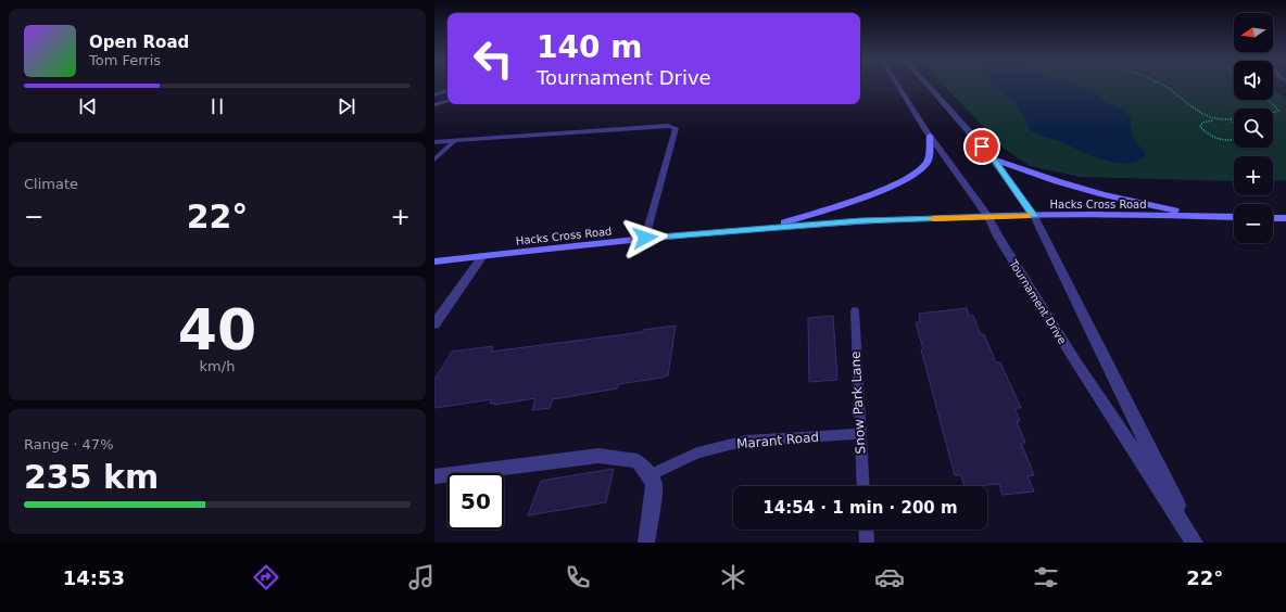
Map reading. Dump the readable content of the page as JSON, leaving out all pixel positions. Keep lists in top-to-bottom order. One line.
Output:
{"streets":{"main road":["Hacks Cross Road"],"street":["Tournament Drive"],"lane":["Snow Park Lane","Marant Road"]},"crossings":[["Hacks Cross Road","Tournament Drive"],["Snow Park Lane","Marant Road"]],"north":"left","page":{"map_buttons":["+","−"],"turn":["140 m","Tournament Drive"],"song":["Open Road","Tom Ferris"],"tile":["Climate",["40","km/h"],["Range · 47%","235 km"]],"heat":["−","22°","+"],"limit":"50","trip":"14:54 · 1 min · 200 m","tabs":["14:53","22°"]}}
